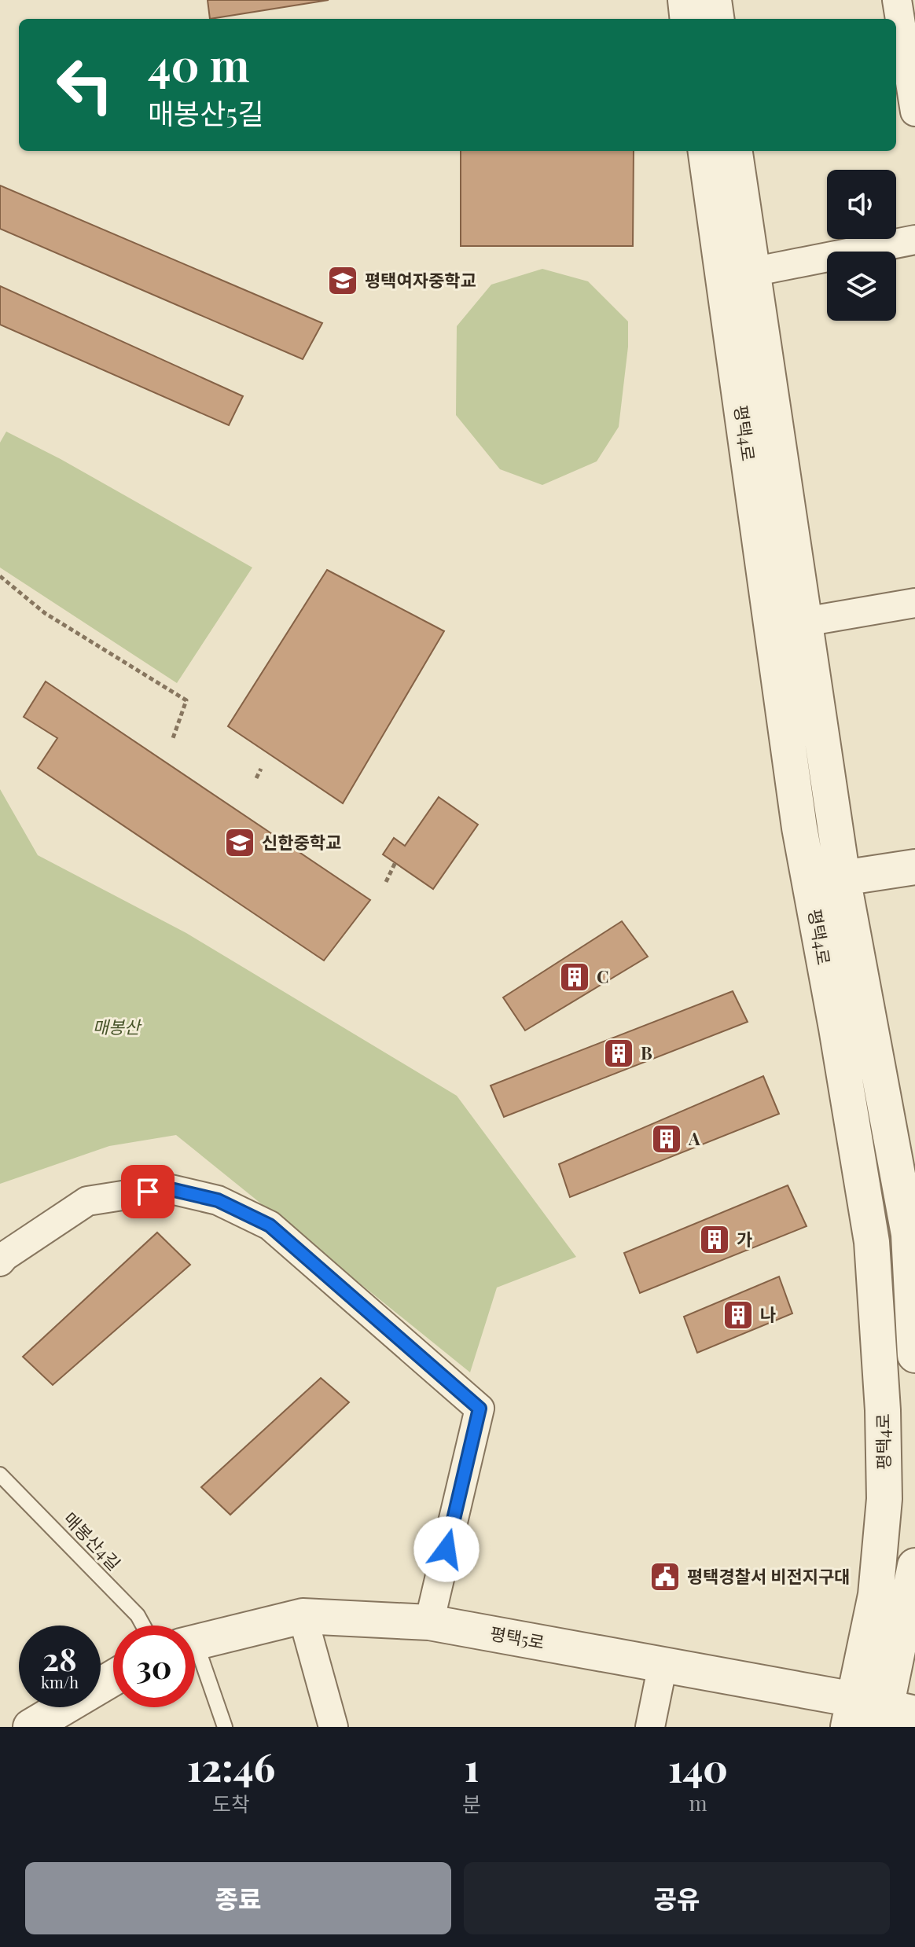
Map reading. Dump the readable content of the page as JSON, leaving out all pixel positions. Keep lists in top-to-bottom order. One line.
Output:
{"streets":{"street":["평택4로","평택5로"],"lane":["매봉산4길"]},"crossings":[["평택4로","평택5로"]],"parks":["매봉산"],"places":{"school or university":["평택여자중학교","신한중학교"],"building":["C","B","A","가","나"],"public building":["평택경찰서 비전지구대"]},"page":{"turn":["40 m","매봉산5길"],"speed":"28 km/h","limit":"30","eta":["12:46","도착","1","분","140","m"],"buttons":["종료","공유"]}}
